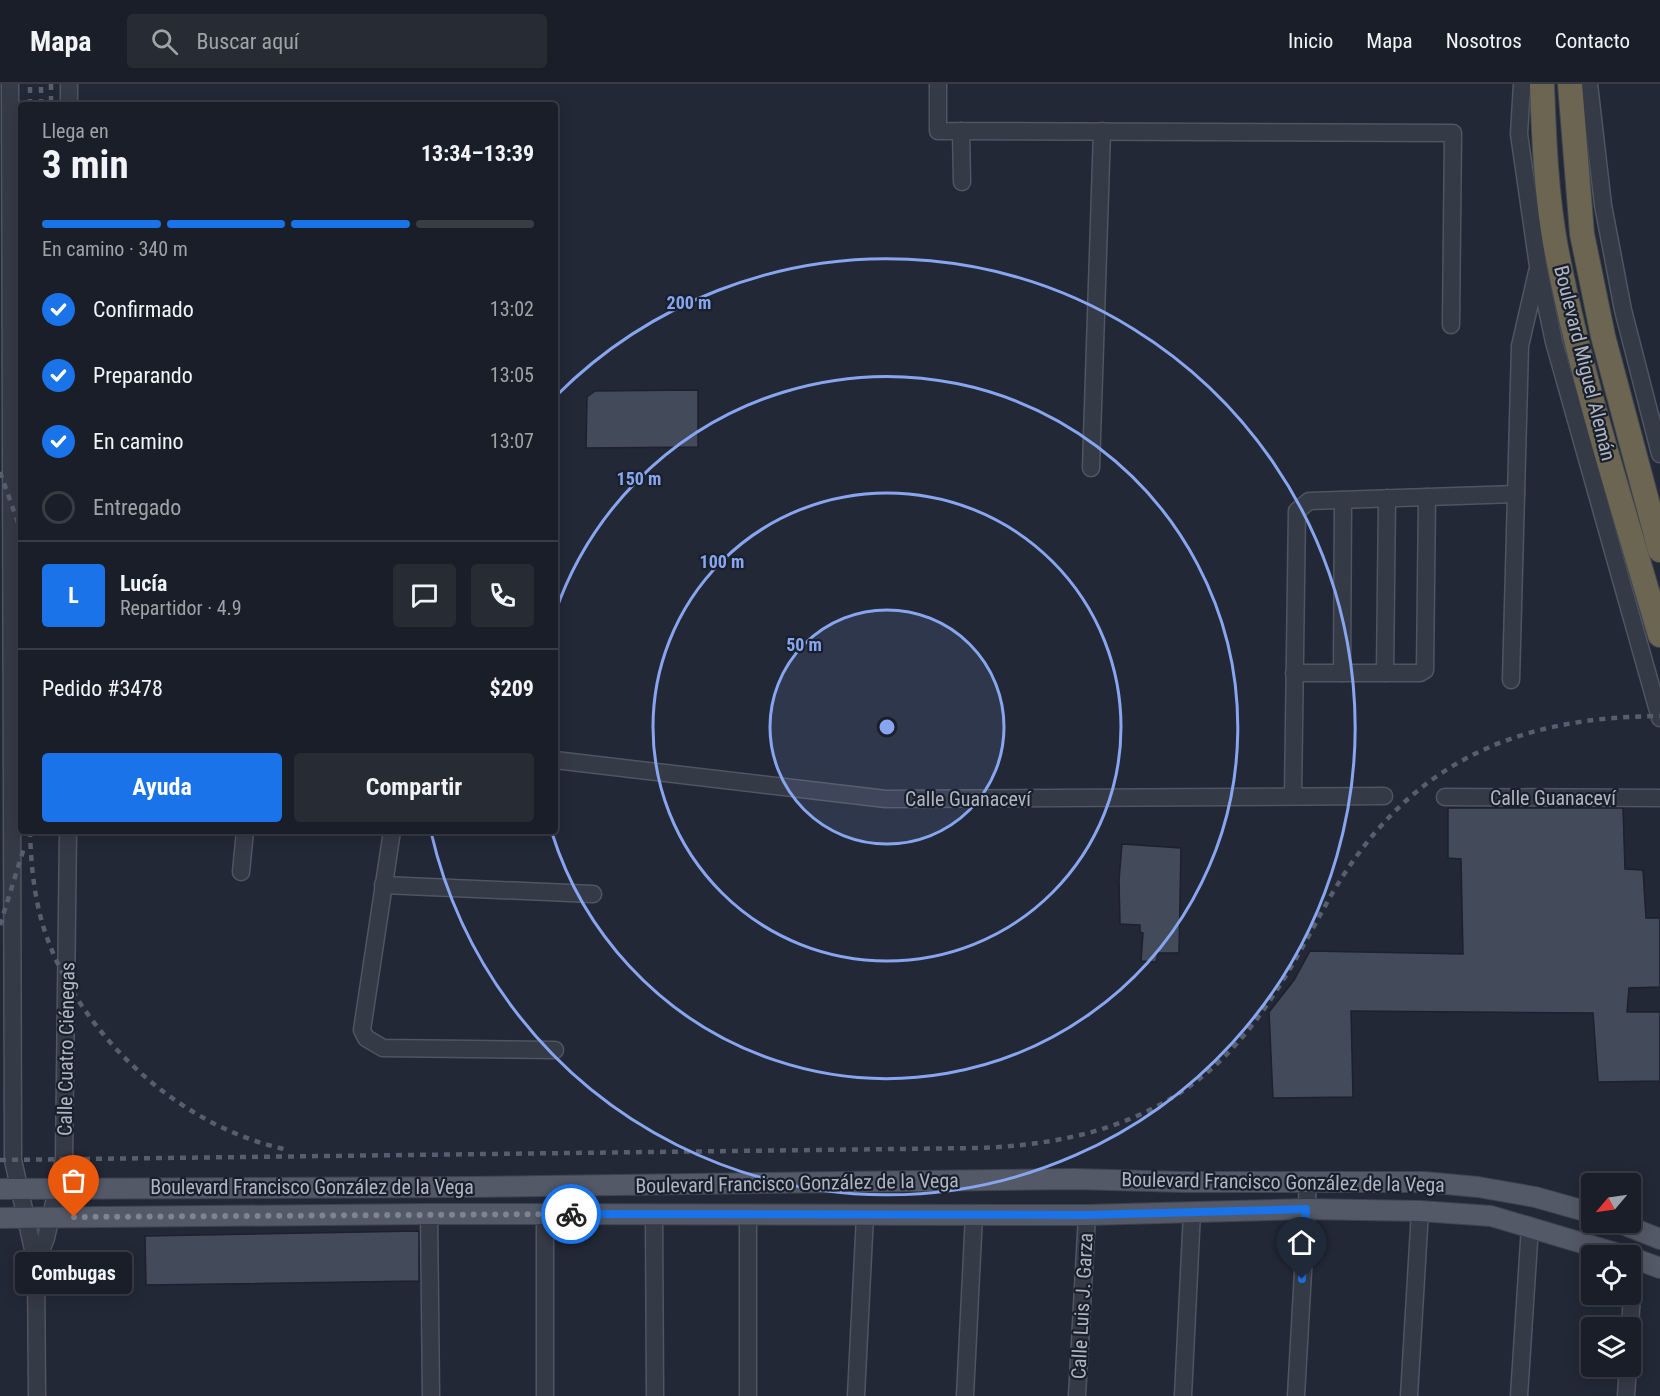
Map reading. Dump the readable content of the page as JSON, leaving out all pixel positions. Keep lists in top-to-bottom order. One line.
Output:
{"streets":{"highway":["Boulevard Miguel Alemán"],"main road":["Boulevard Francisco González de la Vega"],"street":["Calle Guanaceví","Calle Cuatro Ciénegas","Calle Luis J. Garza"]},"crossings":[["Calle Cuatro Ciénegas","Boulevard Francisco González de la Vega"],["Boulevard Francisco González de la Vega","Calle Luis J. Garza"]],"places":["Combugas"],"north":"bottom left","page":{"header":"Mapa","search":"Buscar aquí","nav":["Inicio","Mapa","Nosotros","Contacto"],"heading":["3 min","Llega en","13:34–13:39"],"panel":["Lucía","Repartidor · 4.9","Pedido #3478","$209"],"bar":"En camino · 340 m","list":[["Confirmado","13:02"],["Preparando","13:05"],["En camino","13:07"],"Entregado"],"round":"L","buttons":["Ayuda","Compartir"],"bubble":"Combugas"},"rings":["200 m","150 m","100 m","50 m"]}
